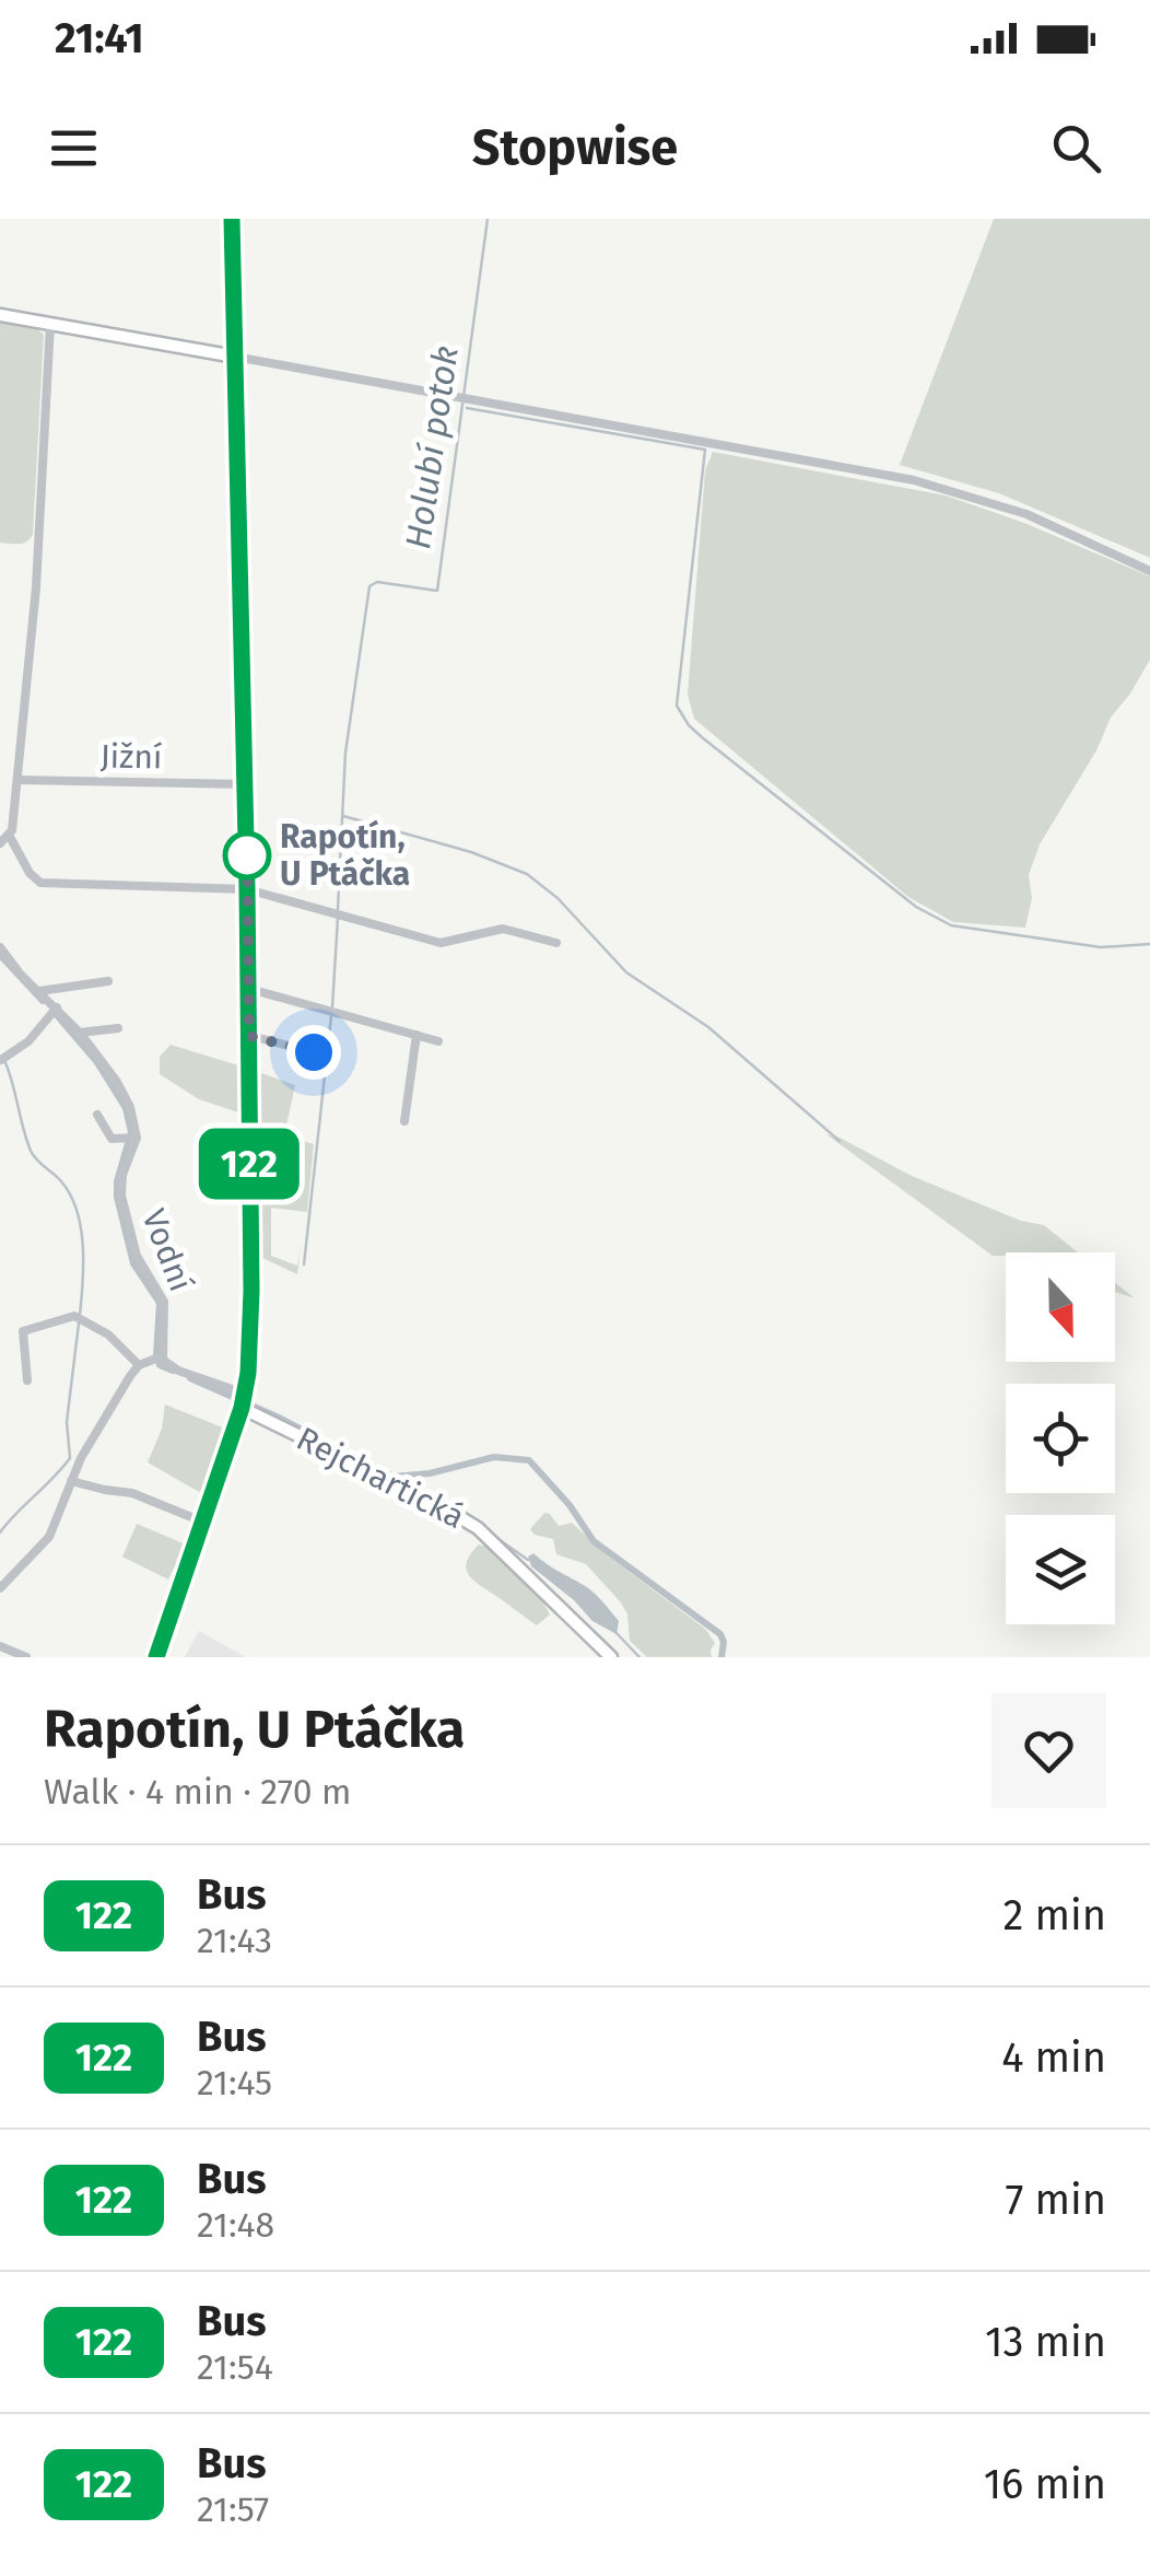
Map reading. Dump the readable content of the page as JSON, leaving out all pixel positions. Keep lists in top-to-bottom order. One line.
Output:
{"streets":{"street":["Jižní","Vodní","Rejchartická"]},"water":["Holubí potok"],"places":["Rapotín, U Ptáčka"],"lines":["bus line 122"],"north":"bottom","page":{"status":"21:41","header":"Stopwise","on_map":"122","heading":["Rapotín, U Ptáčka","Walk · 4 min · 270 m"],"list":[{"mark":"122","name":"Bus","note":"21:43","value":"2 min"},{"mark":"122","name":"Bus","note":"21:45","value":"4 min"},{"mark":"122","name":"Bus","note":"21:48","value":"7 min"},{"mark":"122","name":"Bus","note":"21:54","value":"13 min"},{"mark":"122","name":"Bus","note":"21:57","value":"16 min"}]}}
